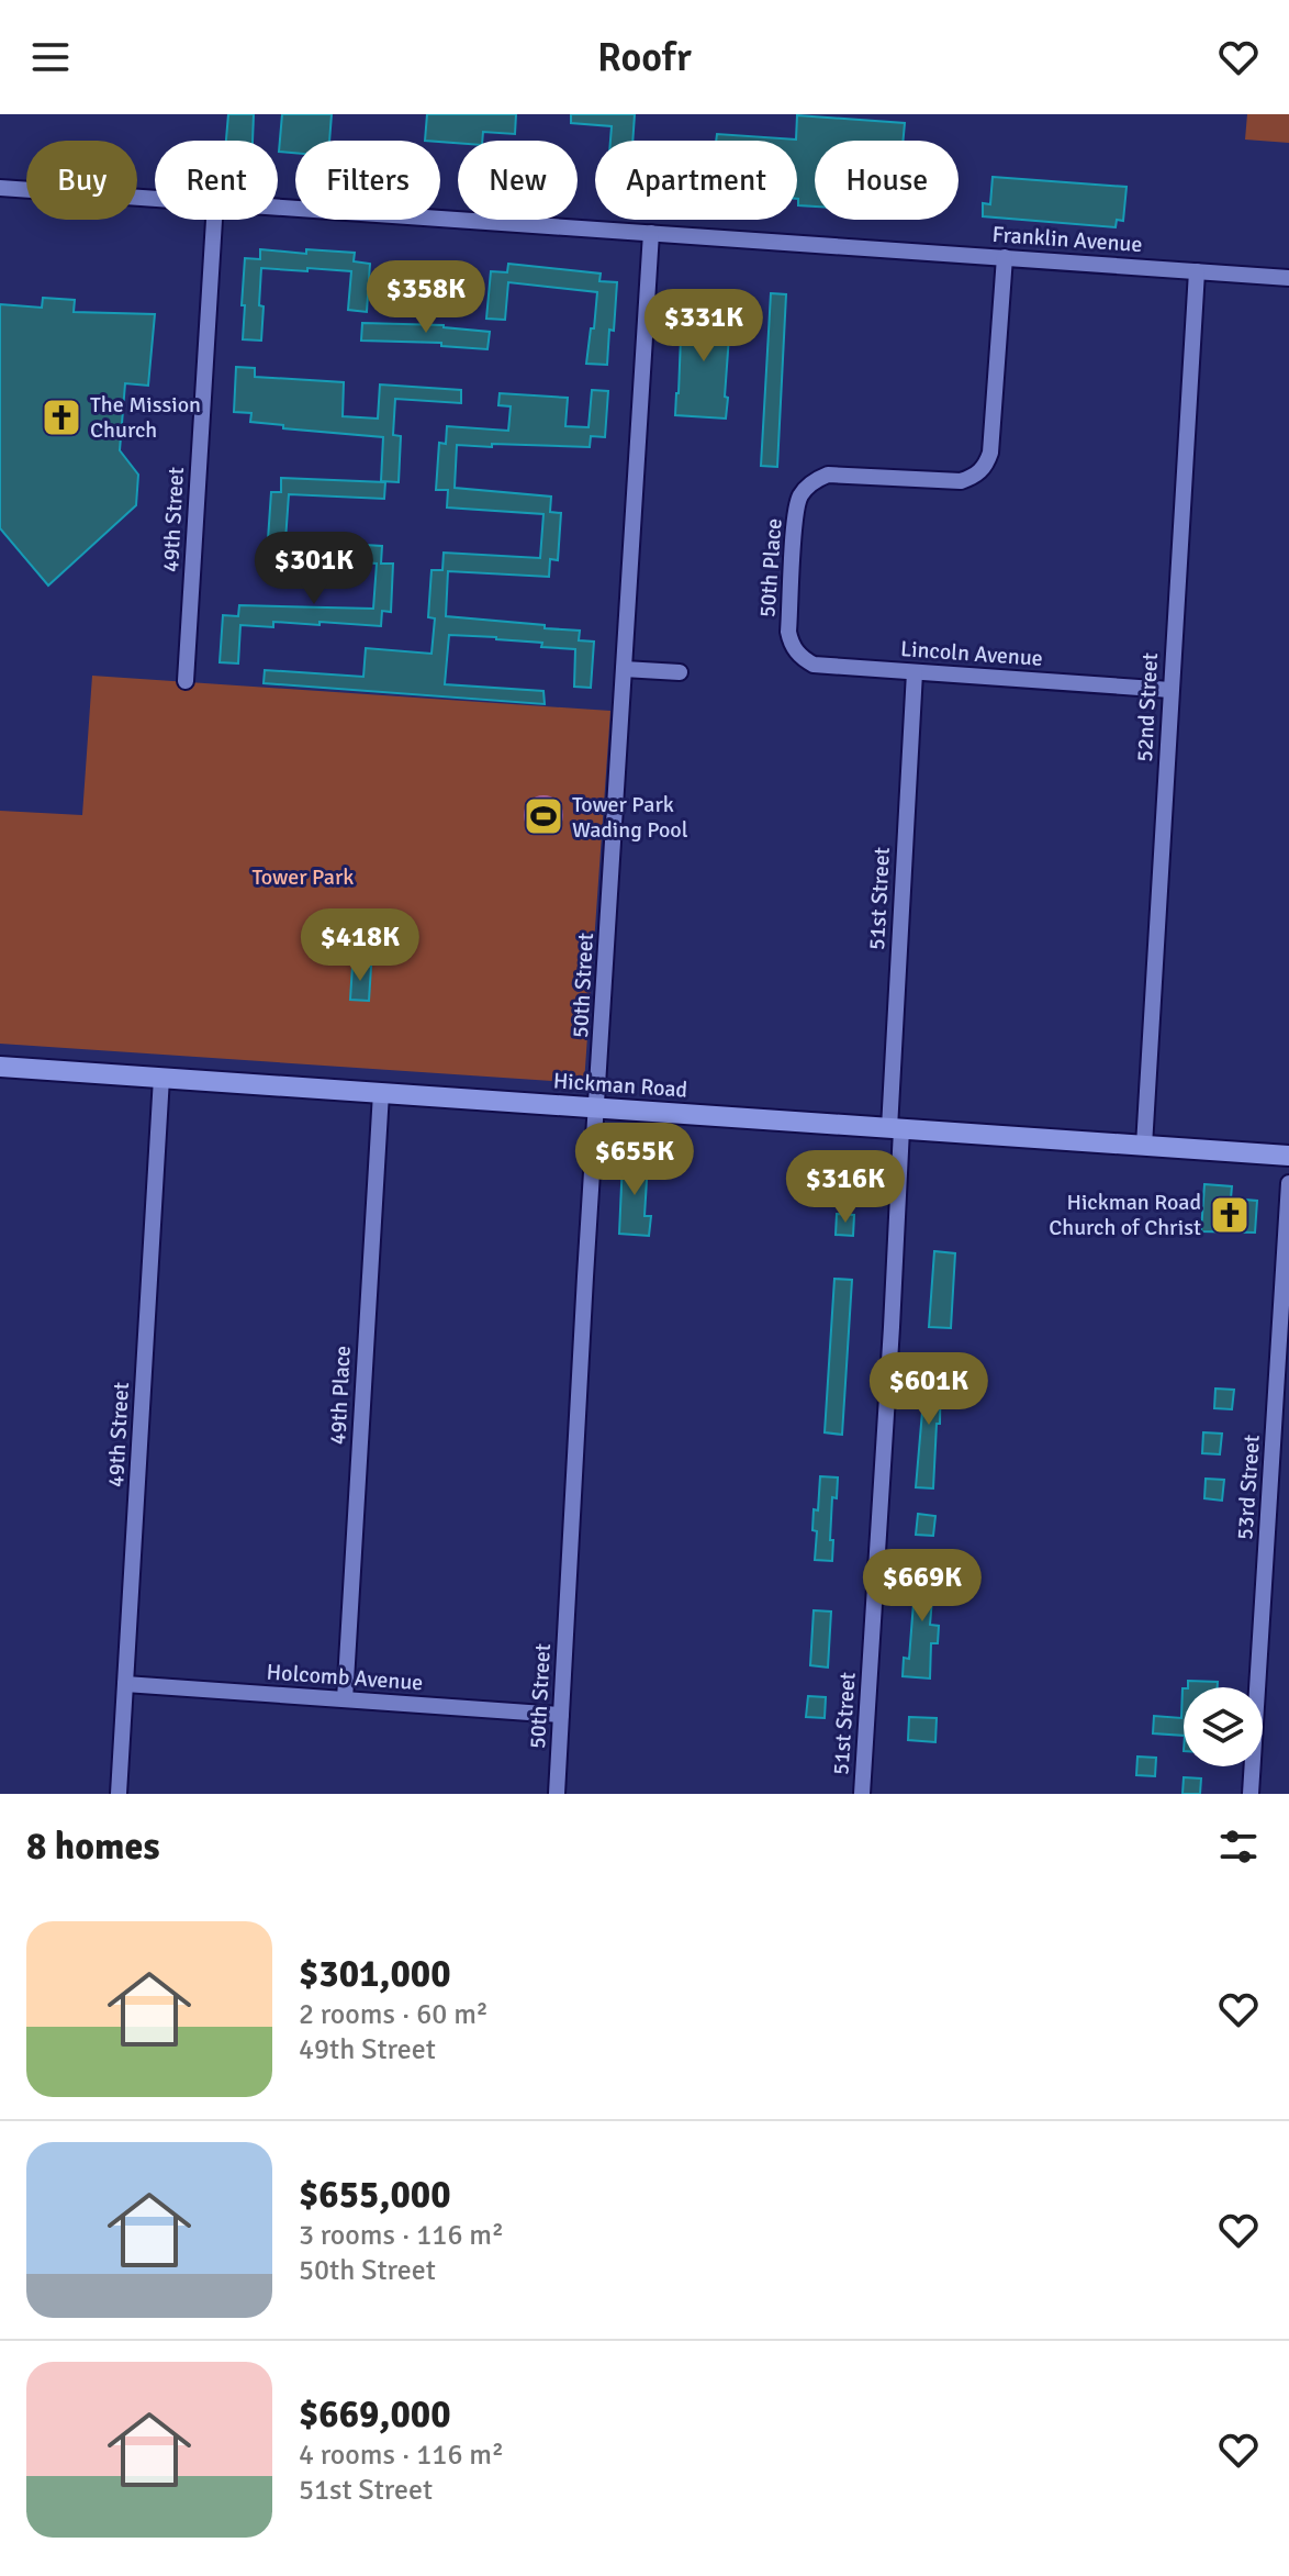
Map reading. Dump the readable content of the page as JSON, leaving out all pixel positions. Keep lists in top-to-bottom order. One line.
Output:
{"streets":{"main road":["Hickman Road"],"street":["Franklin Avenue","49th Street","50th Place","Lincoln Avenue","52nd Street","51st Street","50th Street","49th Place","53rd Street","Holcomb Avenue"]},"crossings":[["Franklin Avenue","50th Place"],["Franklin Avenue","52nd Street"],["Franklin Avenue","50th Street"],["49th Street","Hickman Road"],["49th Street","Holcomb Avenue"],["50th Place","Lincoln Avenue"],["Lincoln Avenue","52nd Street"],["Lincoln Avenue","51st Street"],["52nd Street","Hickman Road"],["51st Street","Hickman Road"],["50th Street","Hickman Road"],["50th Street","Holcomb Avenue"],["Hickman Road","49th Place"],["49th Place","Holcomb Avenue"]],"parks":["Tower Park"],"places":{"church":["The Mission Church","Hickman Road Church of Christ"],"sports":["Tower Park Wading Pool"]},"page":{"header":"Roofr","chip":["Buy","Rent","Filters","New","Apartment","House"],"price":["$358K","$331K","$301K","$418K","$655K","$316K","$601K","$669K"],"heading":"8 homes","list":[{"name":"$301,000","note":"2 rooms · 60 m² · 49th Street"},{"name":"$655,000","note":"3 rooms · 116 m² · 50th Street"},{"name":"$669,000","note":"4 rooms · 116 m² · 51st Street"}]}}
